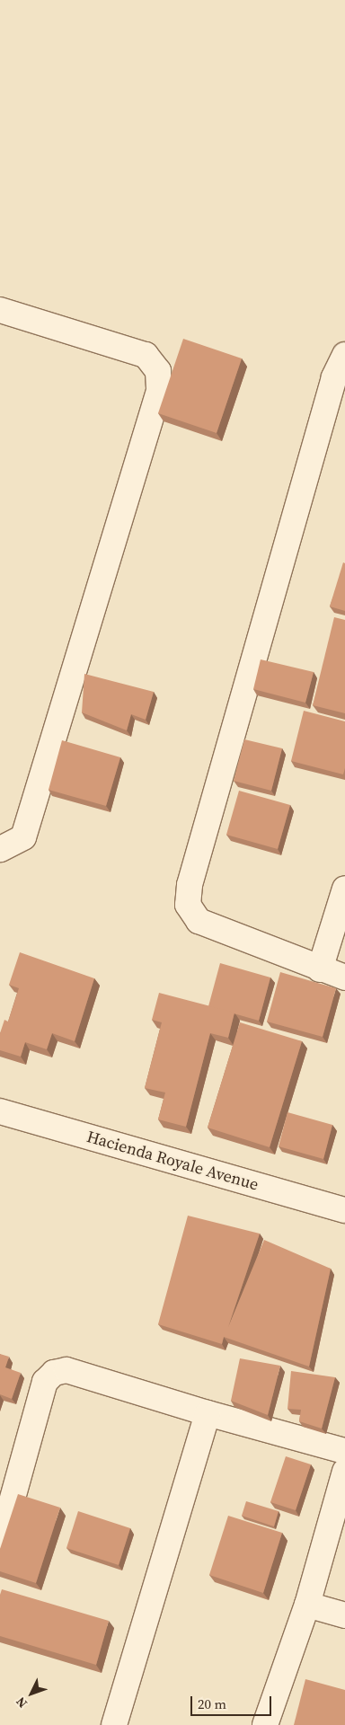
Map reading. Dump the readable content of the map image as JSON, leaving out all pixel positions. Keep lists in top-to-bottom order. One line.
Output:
{"streets":{"street":["Hacienda Royale Avenue"]},"scale_bar":"20 m","north":"bottom left"}
